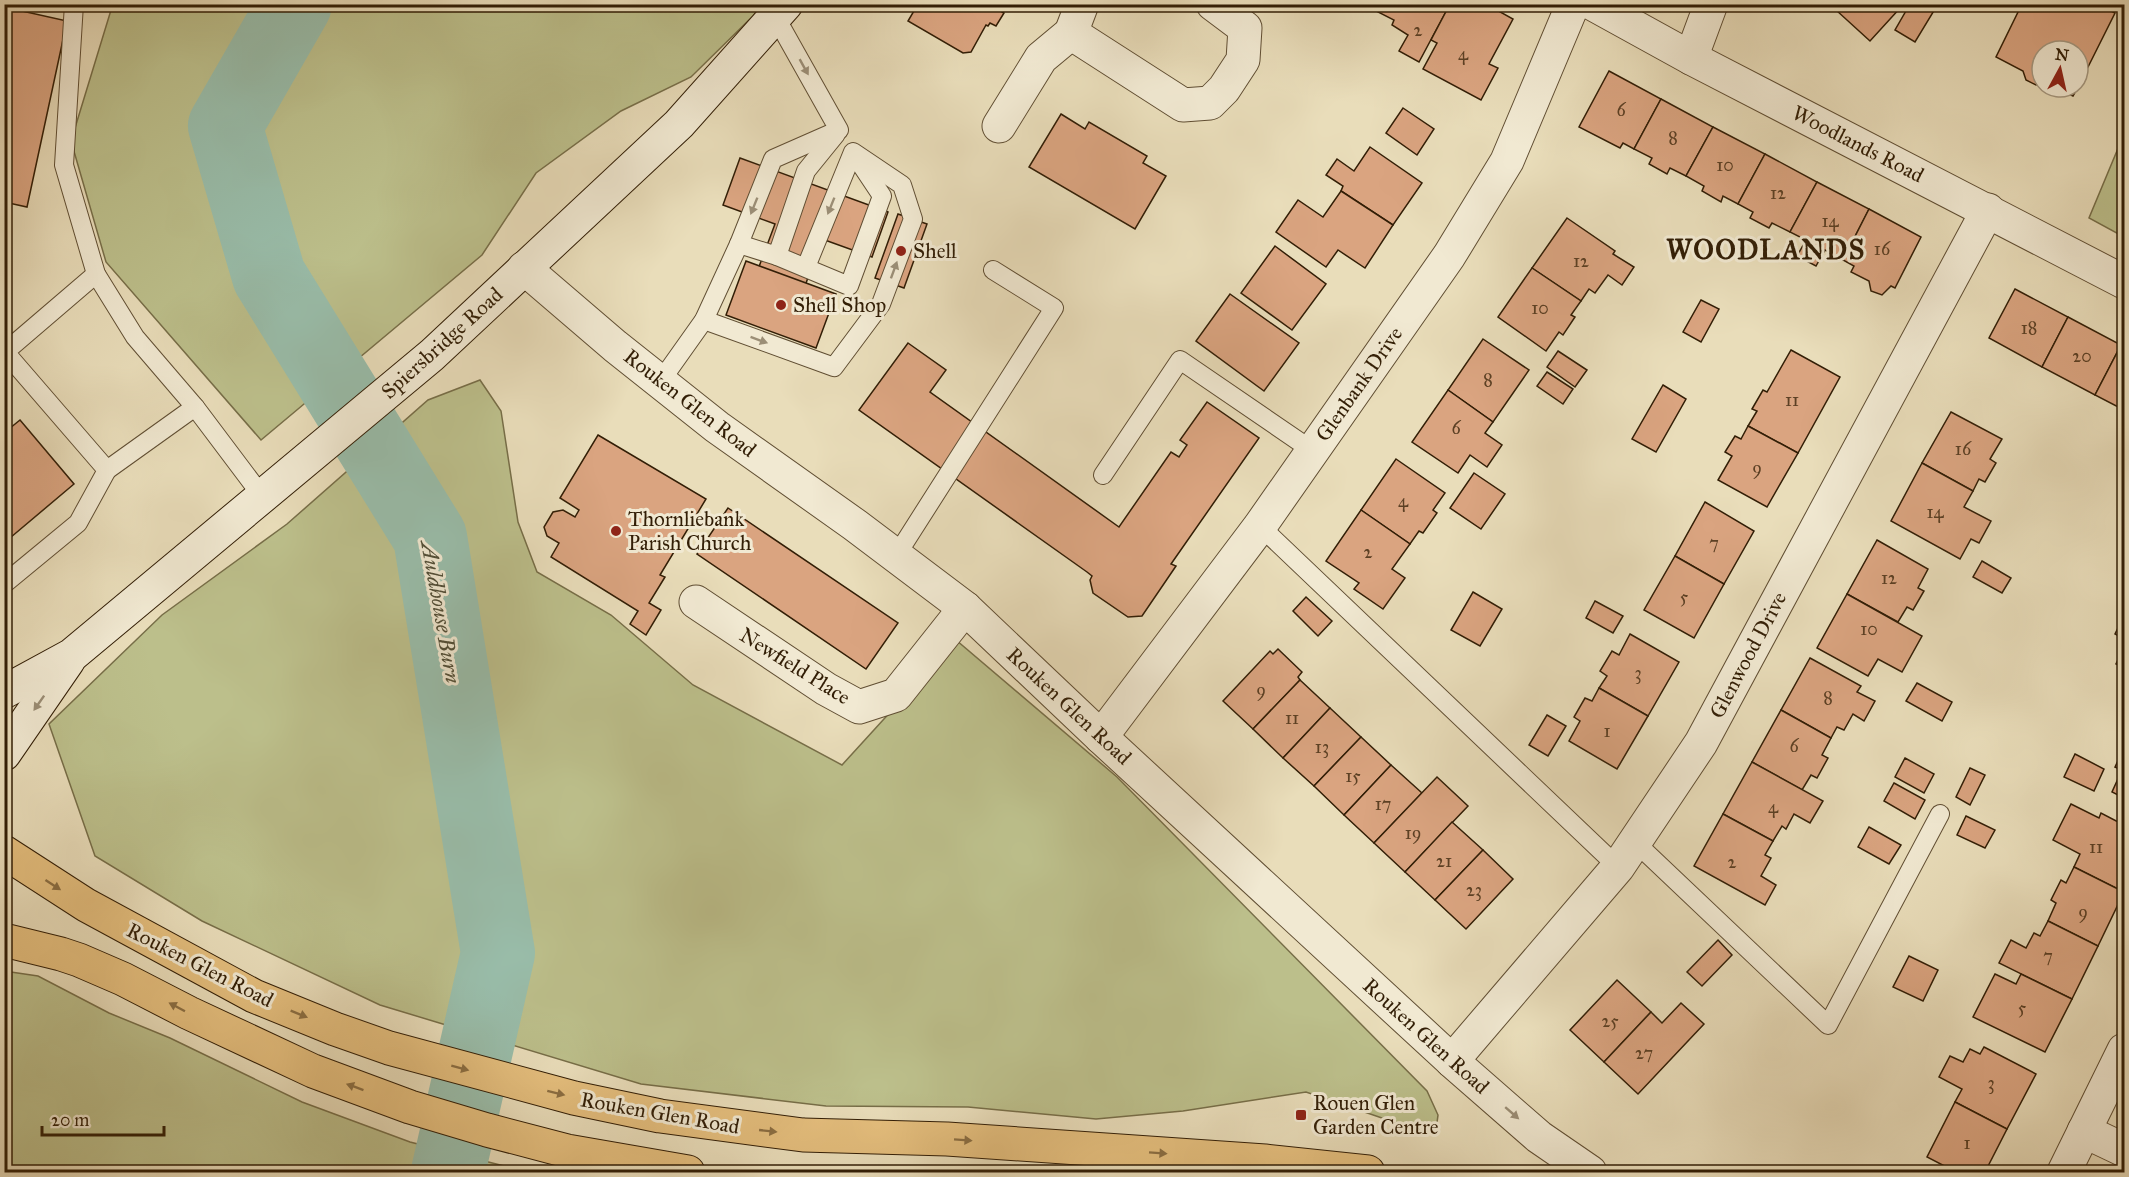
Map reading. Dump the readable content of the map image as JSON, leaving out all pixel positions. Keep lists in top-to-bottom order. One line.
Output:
{"streets":{"main road":["Rouken Glen Road"],"street":["Woodlands Road","Spiersbridge Road","Glenbank Drive","Glenwood Drive","Newfield Place"]},"crossings":[["Woodlands Road","Glenwood Drive"],["Spiersbridge Road","Rouken Glen Road"],["Glenbank Drive","Rouken Glen Road"],["Rouken Glen Road","Glenwood Drive"],["Rouken Glen Road","Newfield Place"]],"one_way":["Rouken Glen Road"],"districts":["WOODLANDS"],"water":["Auldhouse Burn"],"places":{"other":["Shell","Shell Shop","Thornliebank Parish Church"],"transit":["Rouen Glen Garden Centre"]},"house_numbers":["2","4","6","8","10","12","14","16","12","10","18","20","8","11","6","16","9","4","14","7","2","12","5","10","3","9","8","11","1","6","13","15","17","4","19","11","21","2","23","9","7","5","25","27","3","1"],"scale_bar":"20 m","north":"top"}
